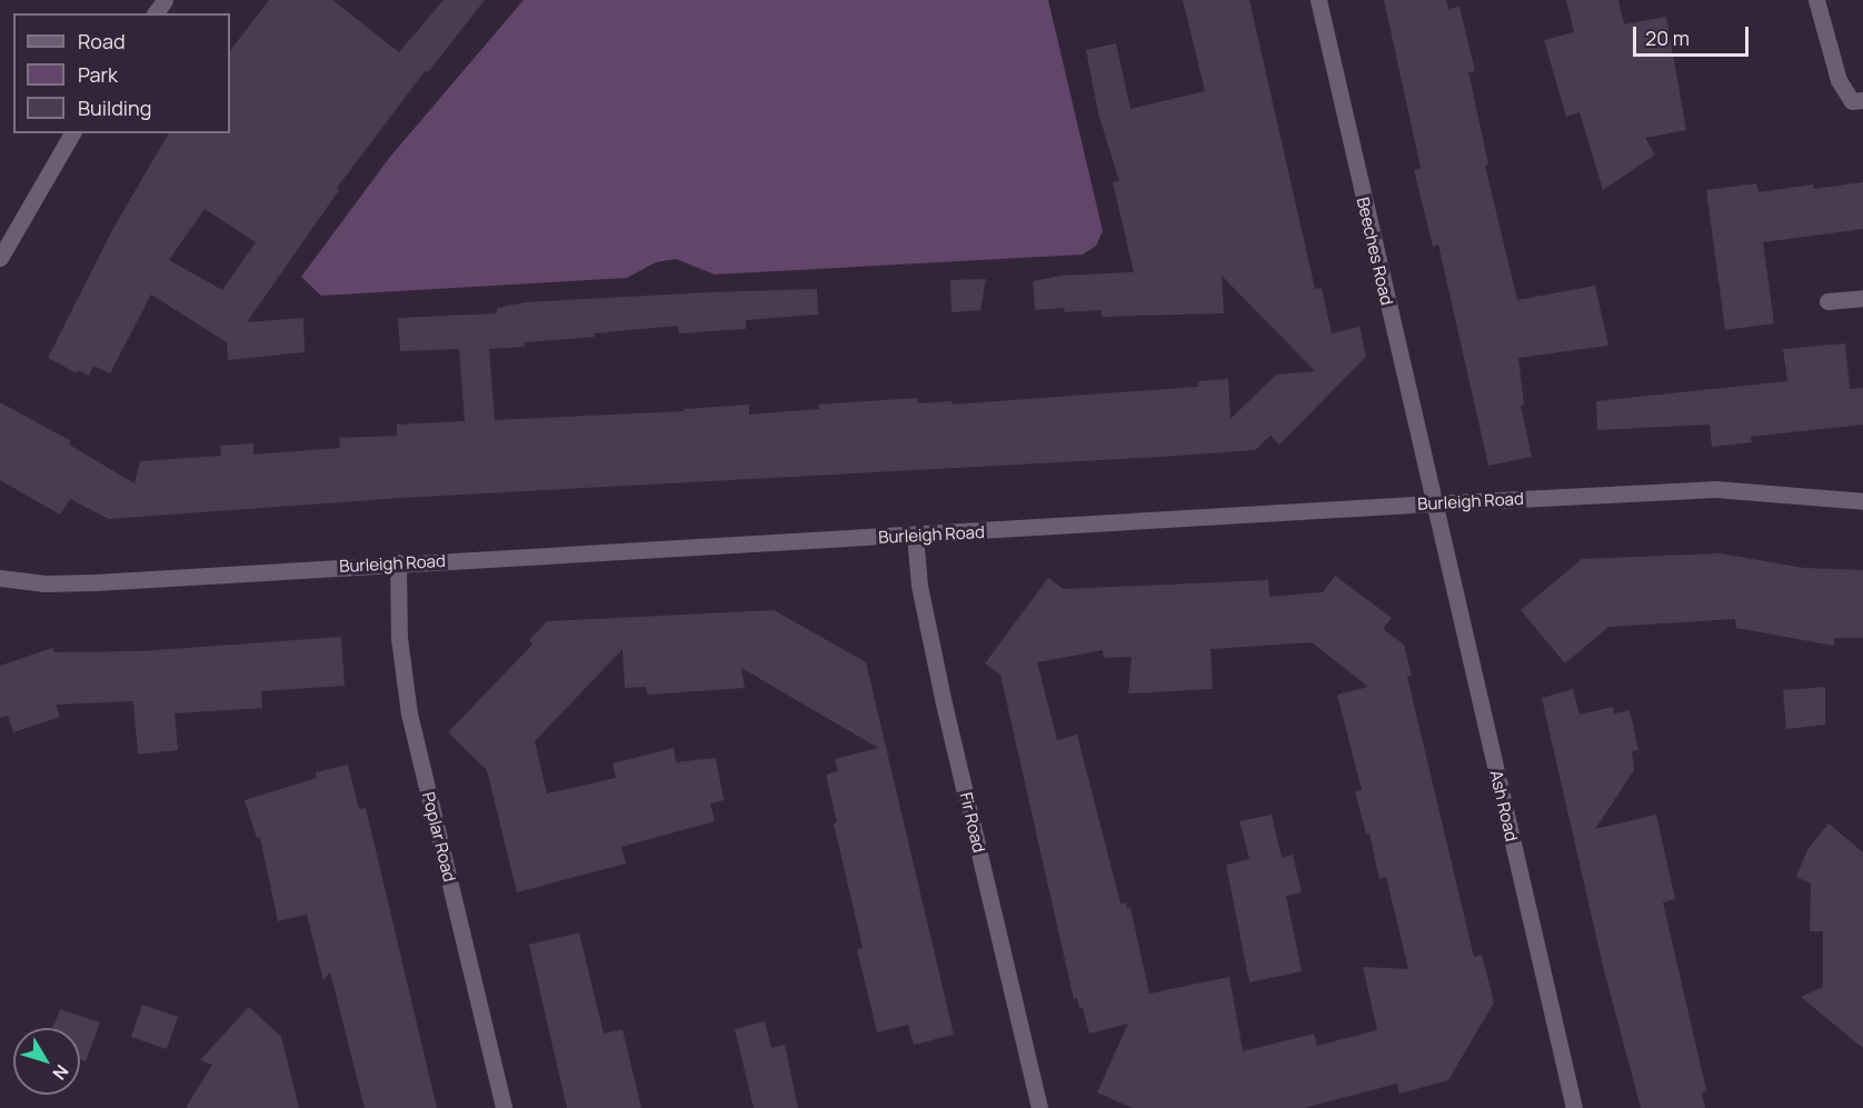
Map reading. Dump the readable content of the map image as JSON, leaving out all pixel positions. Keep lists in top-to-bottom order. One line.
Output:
{"streets":{"street":["Beeches Road","Burleigh Road","Ash Road","Fir Road","Poplar Road"]},"crossings":[["Beeches Road","Burleigh Road"],["Beeches Road","Ash Road"],["Burleigh Road","Ash Road"],["Burleigh Road","Fir Road"],["Burleigh Road","Poplar Road"]],"legend":["Road","Park","Building"],"scale_bar":"20 m","north":"bottom right"}
